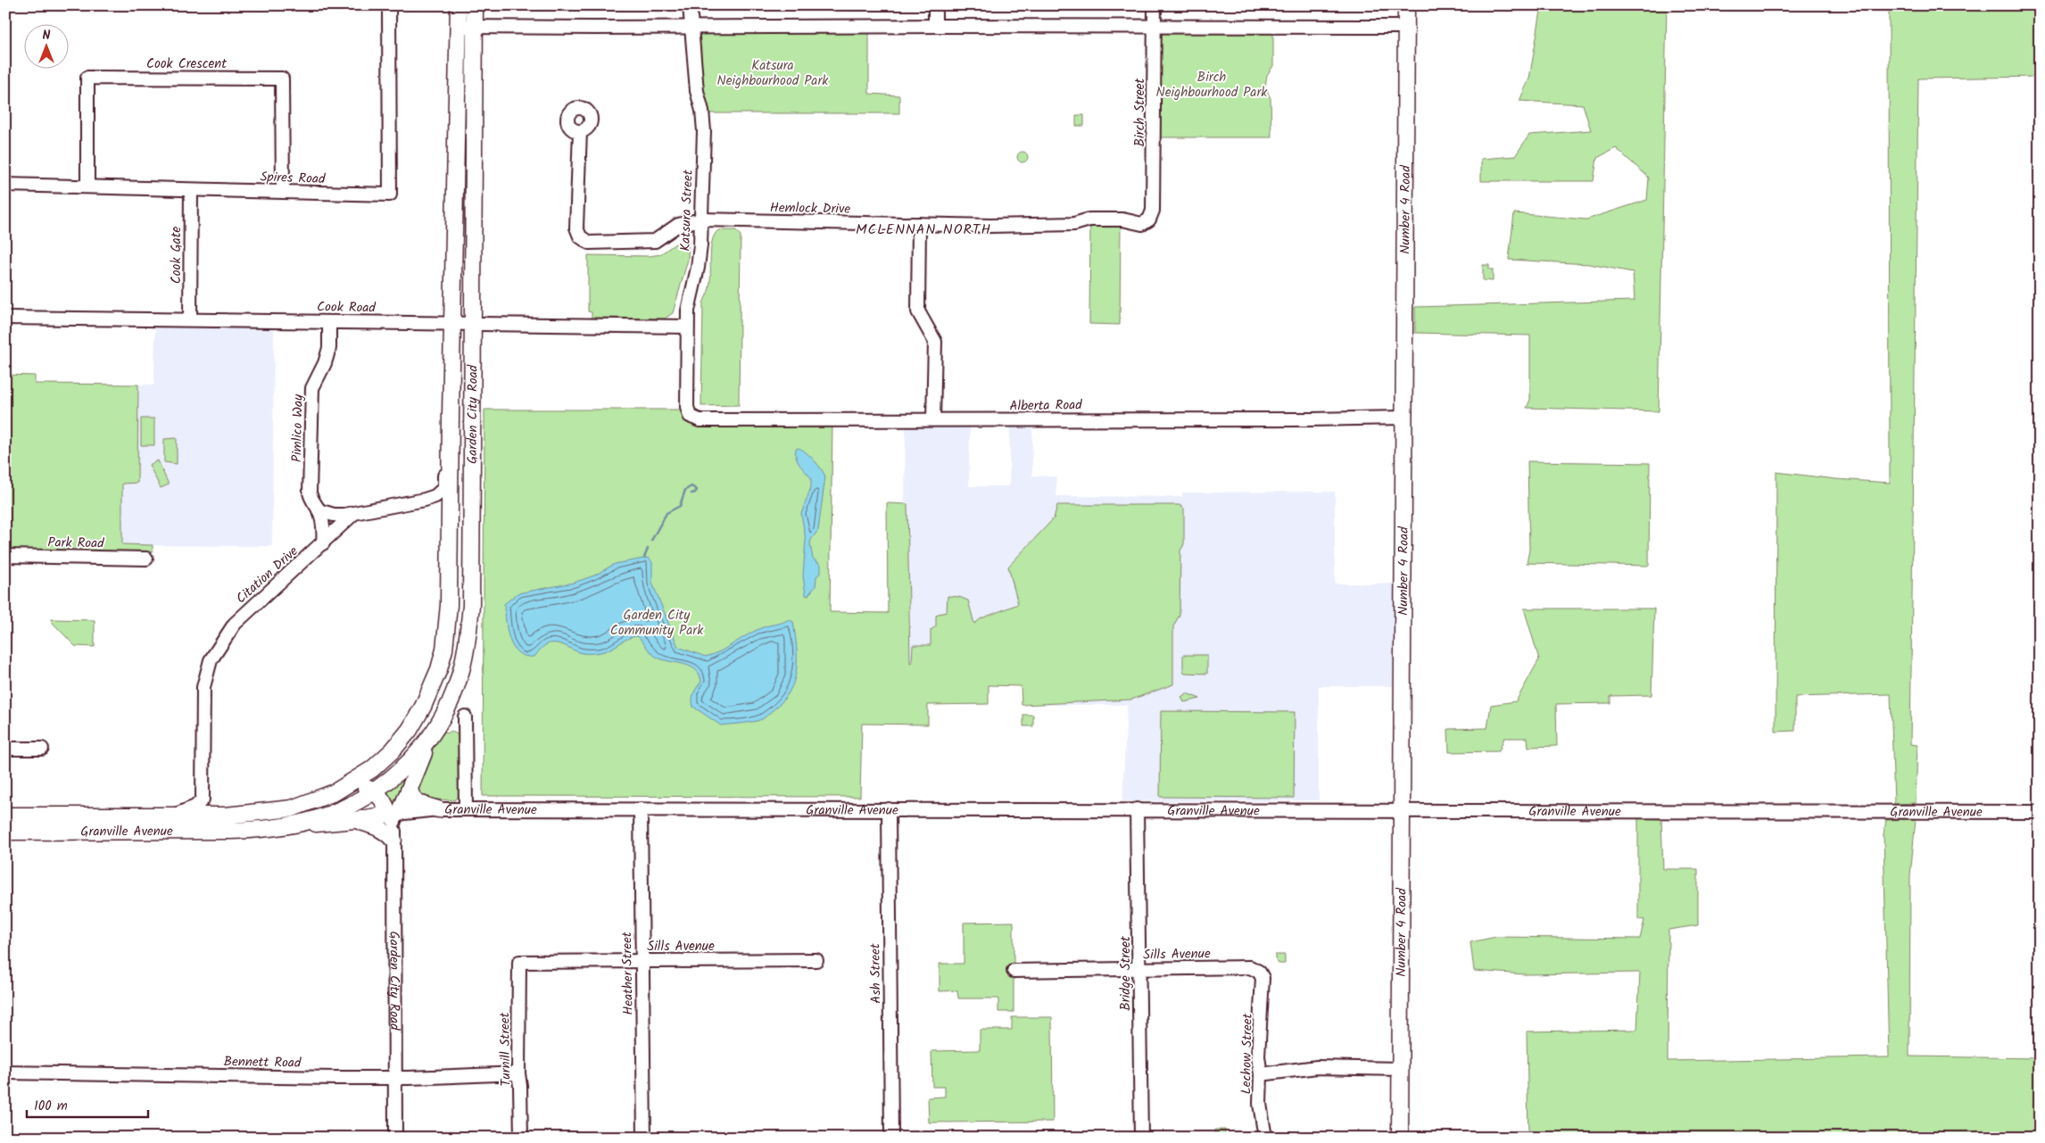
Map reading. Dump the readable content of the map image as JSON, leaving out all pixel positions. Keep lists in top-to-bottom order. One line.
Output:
{"streets":{"main road":["Number 4 Road","Garden City Road","Granville Avenue"],"street":["Cook Crescent","Birch Street","Spires Road","Hemlock Drive","Katsura Street","Cook Gate","Cook Road","Alberta Road","Pimlico Way","Park Road","Citation Drive","Sills Avenue","Heather Street","Ash Street","Bridge Street","Turnill Street","Lechow Street","Bennett Road"]},"crossings":[["Cook Crescent","Spires Road"],["Birch Street","Hemlock Drive"],["Spires Road","Cook Gate"],["Hemlock Drive","Katsura Street"],["Katsura Street","Cook Road"],["Katsura Street","Alberta Road"],["Number 4 Road","Alberta Road"],["Number 4 Road","Granville Avenue"],["Cook Gate","Cook Road"],["Cook Road","Garden City Road"],["Cook Road","Pimlico Way"],["Garden City Road","Granville Avenue"],["Garden City Road","Bennett Road"],["Pimlico Way","Citation Drive"],["Citation Drive","Granville Avenue"],["Granville Avenue","Heather Street"],["Granville Avenue","Ash Street"],["Granville Avenue","Bridge Street"],["Sills Avenue","Heather Street"],["Sills Avenue","Bridge Street"],["Sills Avenue","Turnill Street"],["Sills Avenue","Lechow Street"],["Turnill Street","Bennett Road"]],"districts":["MCLENNAN NORTH"],"parks":["Katsura Neighbourhood Park","Birch Neighbourhood Park","Garden City Community Park"],"scale_bar":"100 m","north":"top"}
